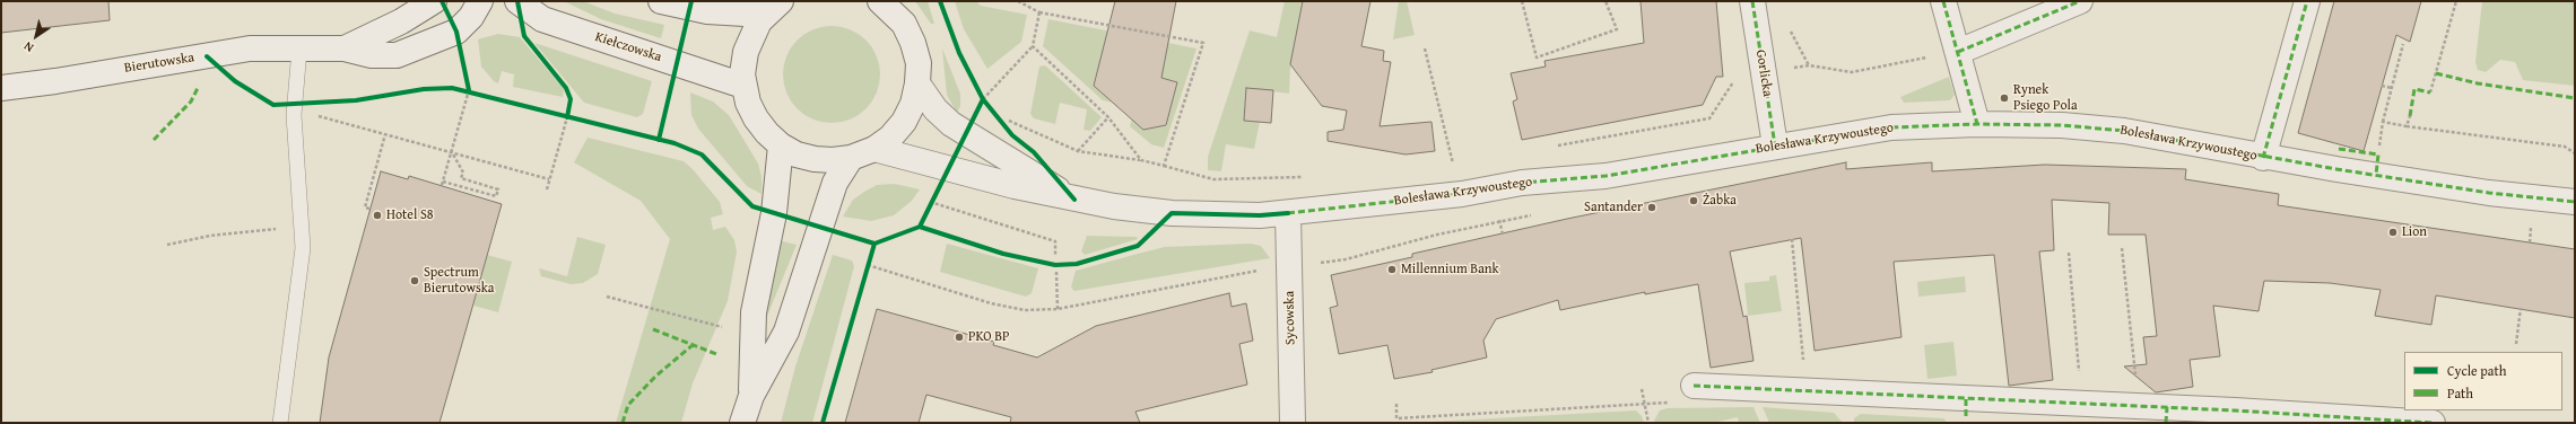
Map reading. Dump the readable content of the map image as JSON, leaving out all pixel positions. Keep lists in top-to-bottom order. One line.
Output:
{"streets":{"street":["Kiełczowska","Bierutowska","Gorlicka","Bolesława Krzywoustego","Sycowska"]},"crossings":[["Gorlicka","Bolesława Krzywoustego"],["Bolesława Krzywoustego","Sycowska"]],"places":["Rynek Psiego Pola","Żabka","Santander","Hotel S8","Lion","Millennium Bank","Spectrum Bierutowska","PKO BP"],"legend":["Cycle path","Path"],"north":"bottom left"}
